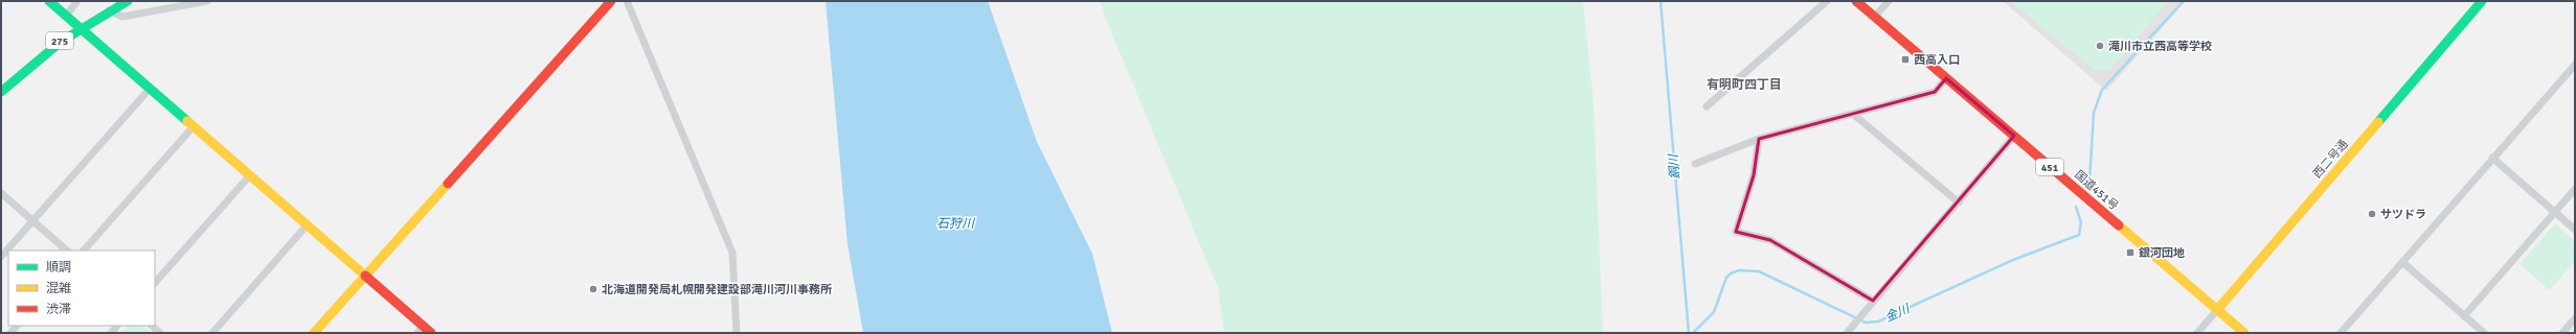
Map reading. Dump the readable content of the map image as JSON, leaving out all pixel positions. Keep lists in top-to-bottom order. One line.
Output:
{"streets":{"main road":["275","西二号通","451","国道451号"]},"crossings":[["西二号通","国道451号"]],"districts":["有明町四丁目"],"water":["銅川","石狩川","金川"],"places":{"other":["滝川市立西高等学校","サツドラ","北海道開発局札幌開発建設部滝川河川事務所"],"transit":["西高入口","銀河団地"]},"legend":["順調","混雑","渋滞"]}
